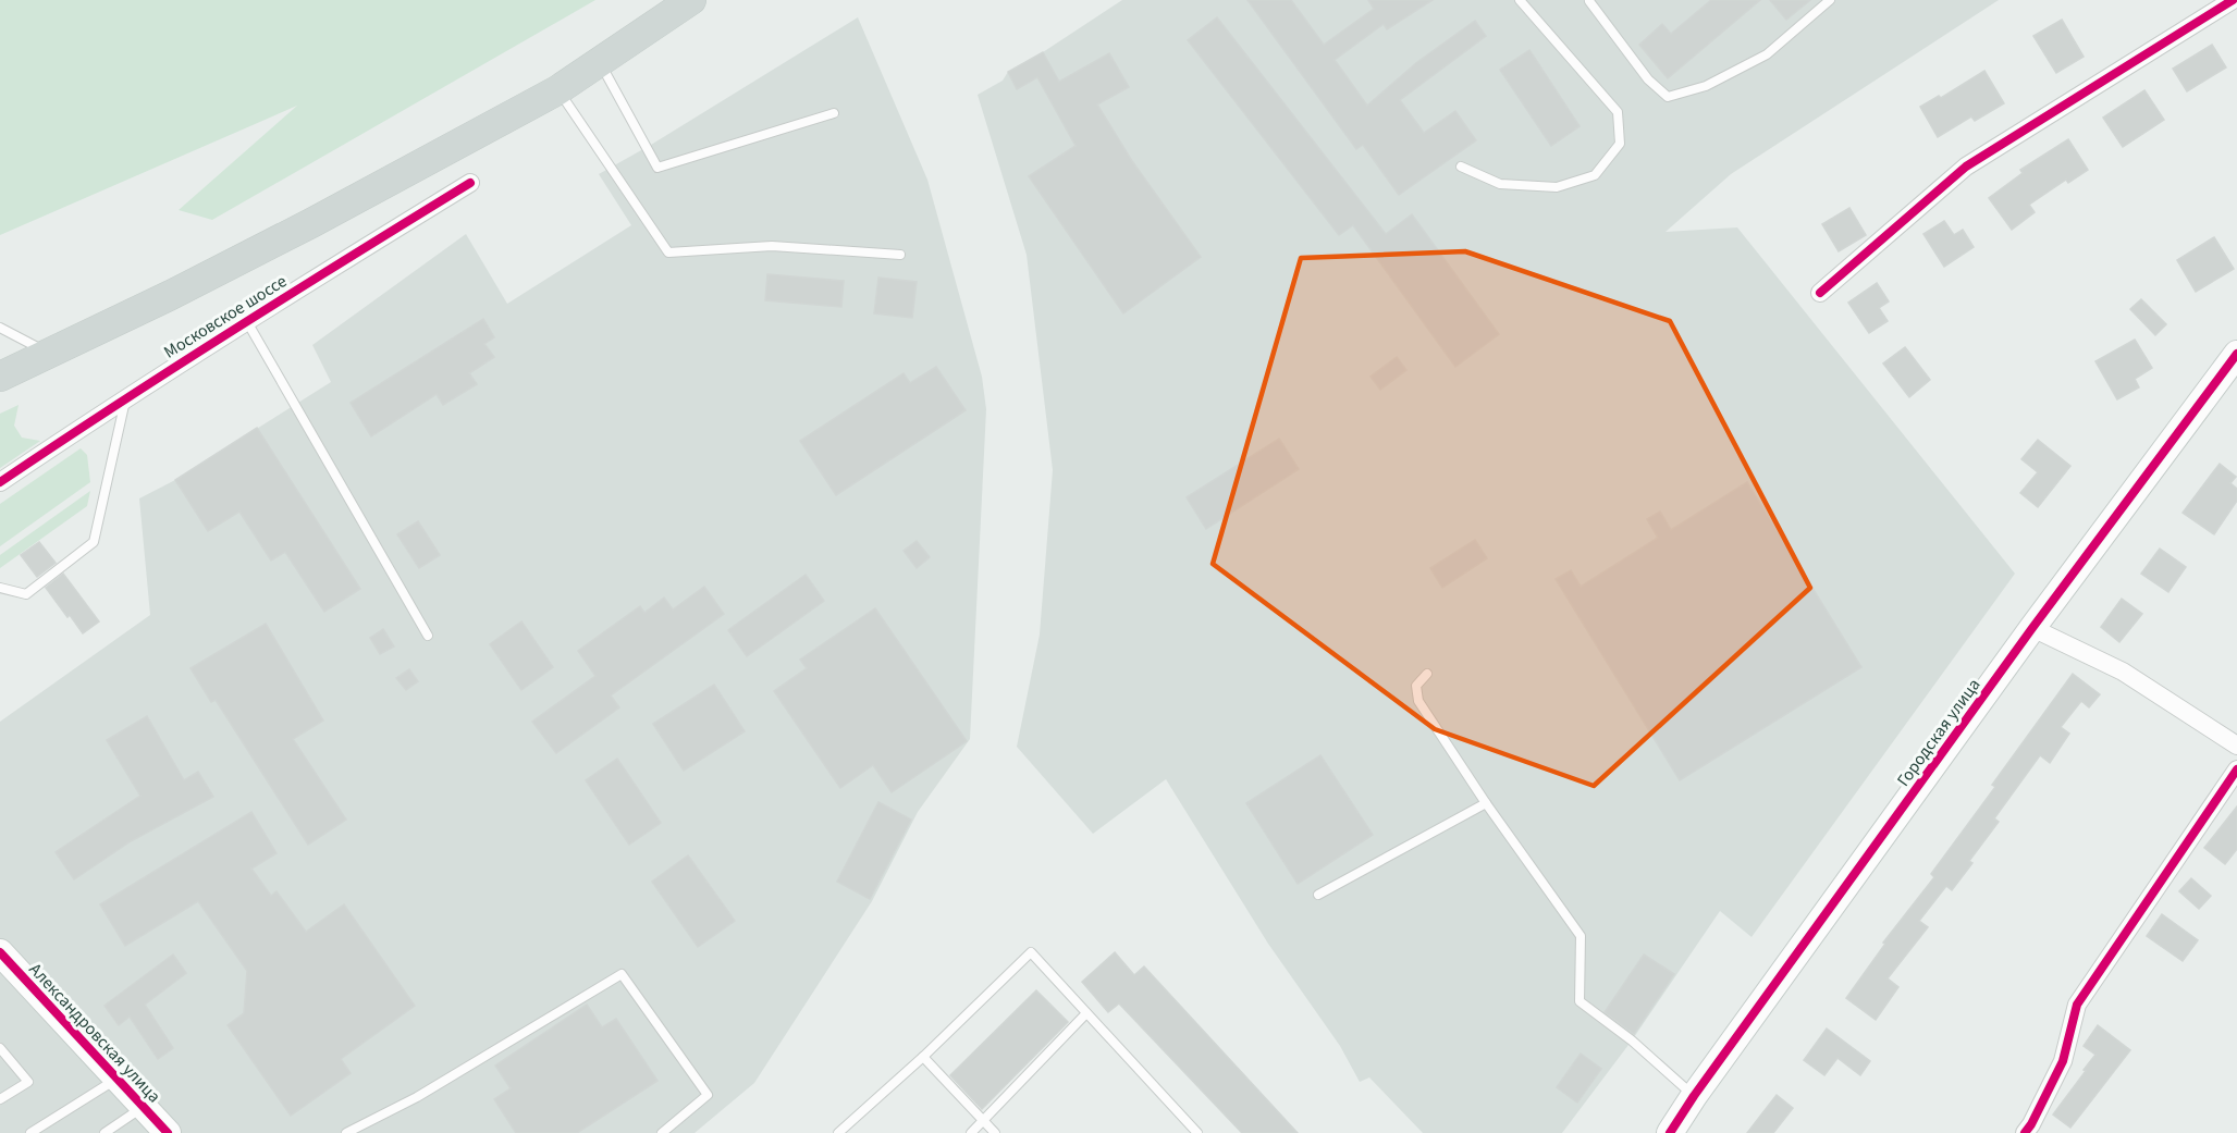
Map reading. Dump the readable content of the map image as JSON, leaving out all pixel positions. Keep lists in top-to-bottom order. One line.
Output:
{"streets":{"street":["Московское шоссе","Городская улица","Александровская улица"]}}
